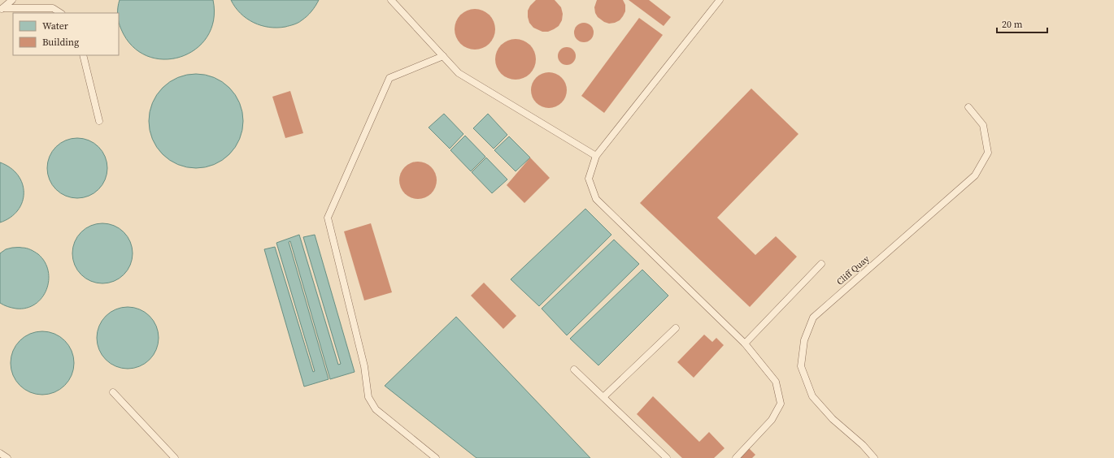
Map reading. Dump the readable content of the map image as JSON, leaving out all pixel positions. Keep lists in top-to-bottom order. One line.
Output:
{"streets":{"lane":["Cliff Quay"]},"legend":["Water","Building"],"scale_bar":"20 m"}
